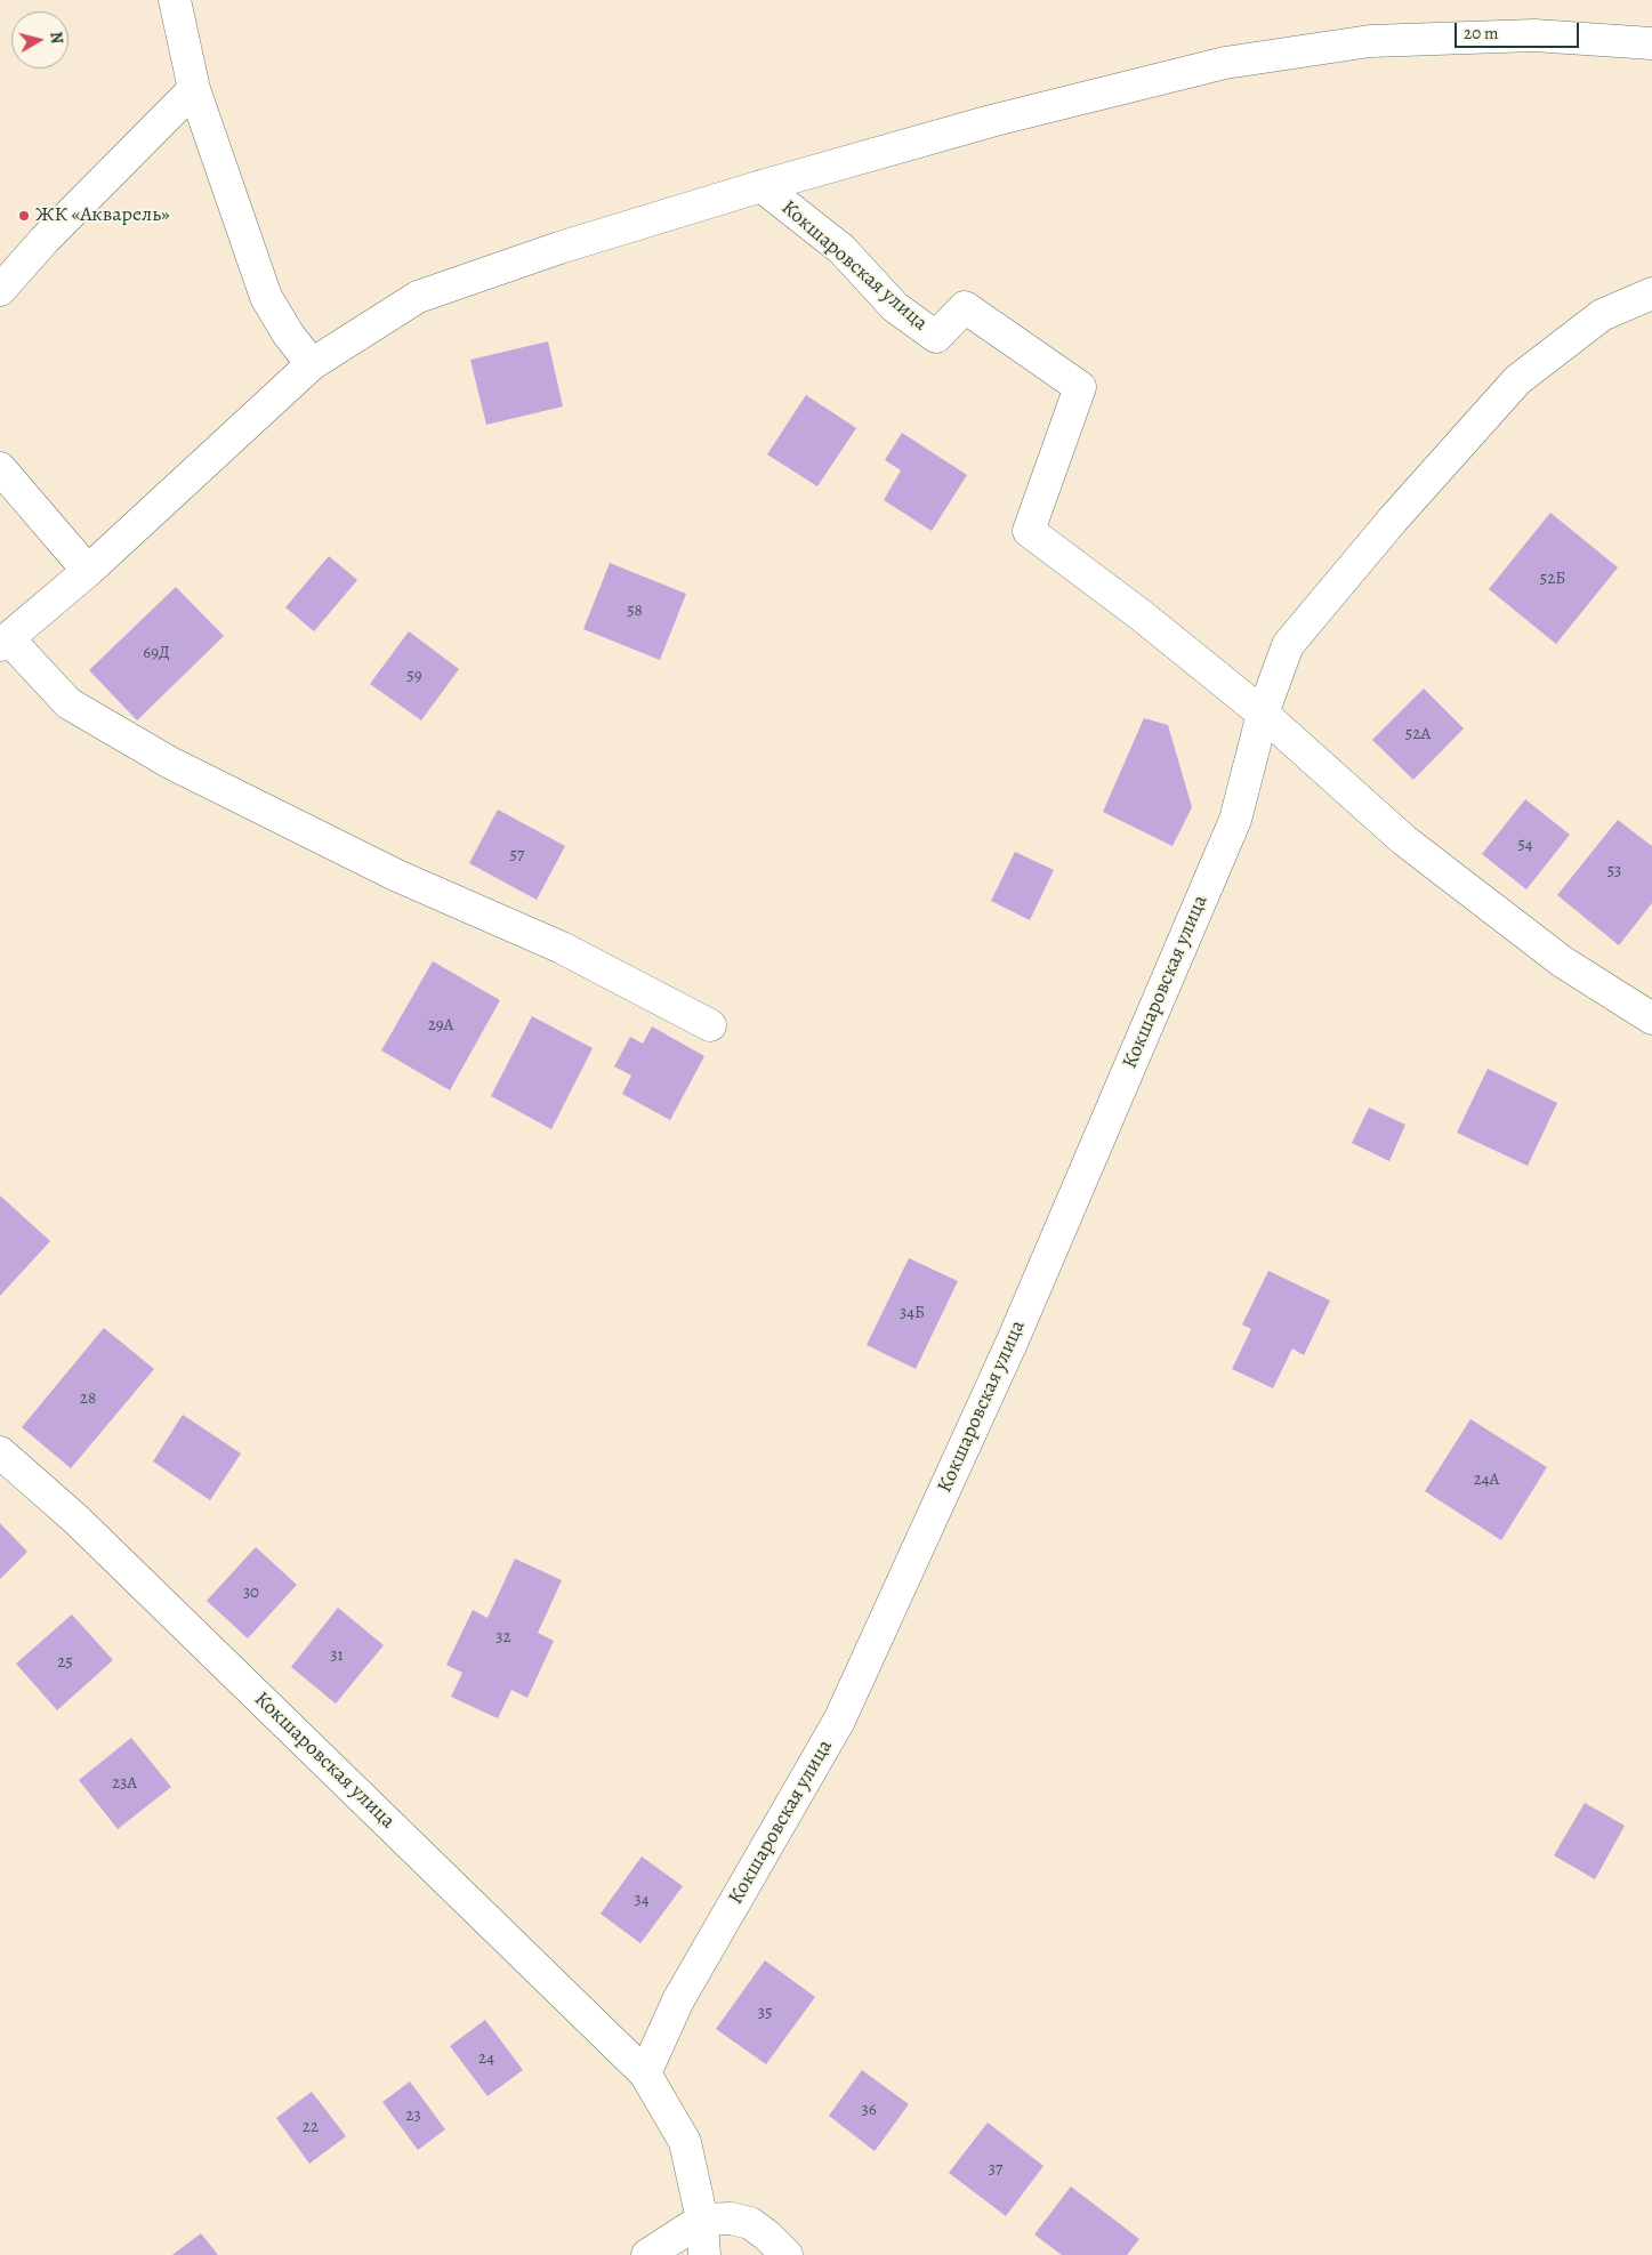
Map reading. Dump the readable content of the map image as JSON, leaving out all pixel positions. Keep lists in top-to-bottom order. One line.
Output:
{"streets":{"street":["Кокшаровская улица"]},"places":["ЖК «Акварель»"],"house_numbers":["52Б","58","69Д","59","52А","54","57","53","29А","34Б","28","24А","30","32","31","25","23А","34","35","24","36","23","22","37"],"scale_bar":"20 m","north":"right"}
